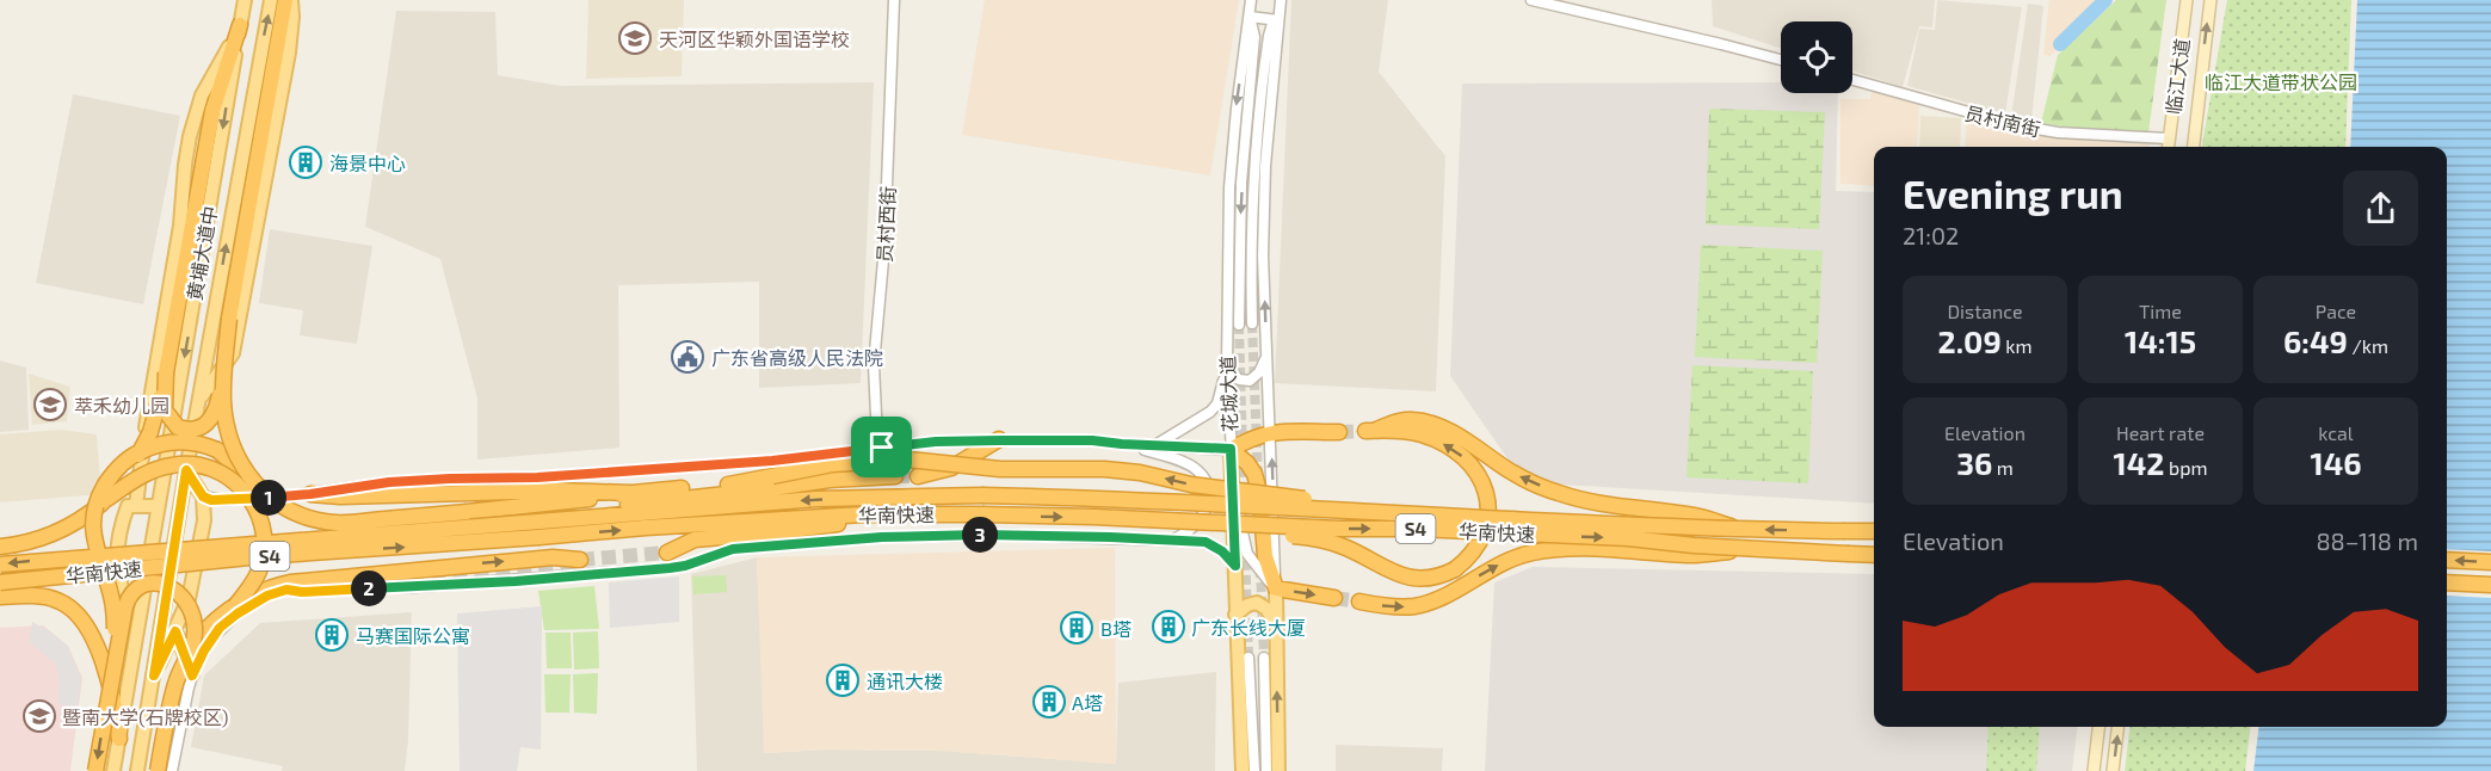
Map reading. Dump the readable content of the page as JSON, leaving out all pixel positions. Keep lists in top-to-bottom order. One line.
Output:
{"streets":{"highway":["华南快速","S4"],"main road":["临江大道","黄埔大道中","花城大道"],"street":["员村南街","员村西街"]},"crossings":[["临江大道","员村南街"]],"parks":["临江大道带状公园"],"places":{"school or university":["天河区华颖外国语学校","萃禾幼儿园","暨南大学(石牌校区)"],"building":["海景中心","广东长线大厦","B塔","马赛国际公寓","通讯大楼","A塔"],"public building":["广东省高级人民法院"]},"page":{"heading":["Evening run","21:02"],"stats":[["Distance","2.09 km"],["Time","14:15"],["Pace","6:49 /km"],["Elevation","36 m"],["Heart rate","142 bpm"],["kcal","146"]],"pins":["1","3","2"],"chart":["Elevation","88–118 m"]}}
